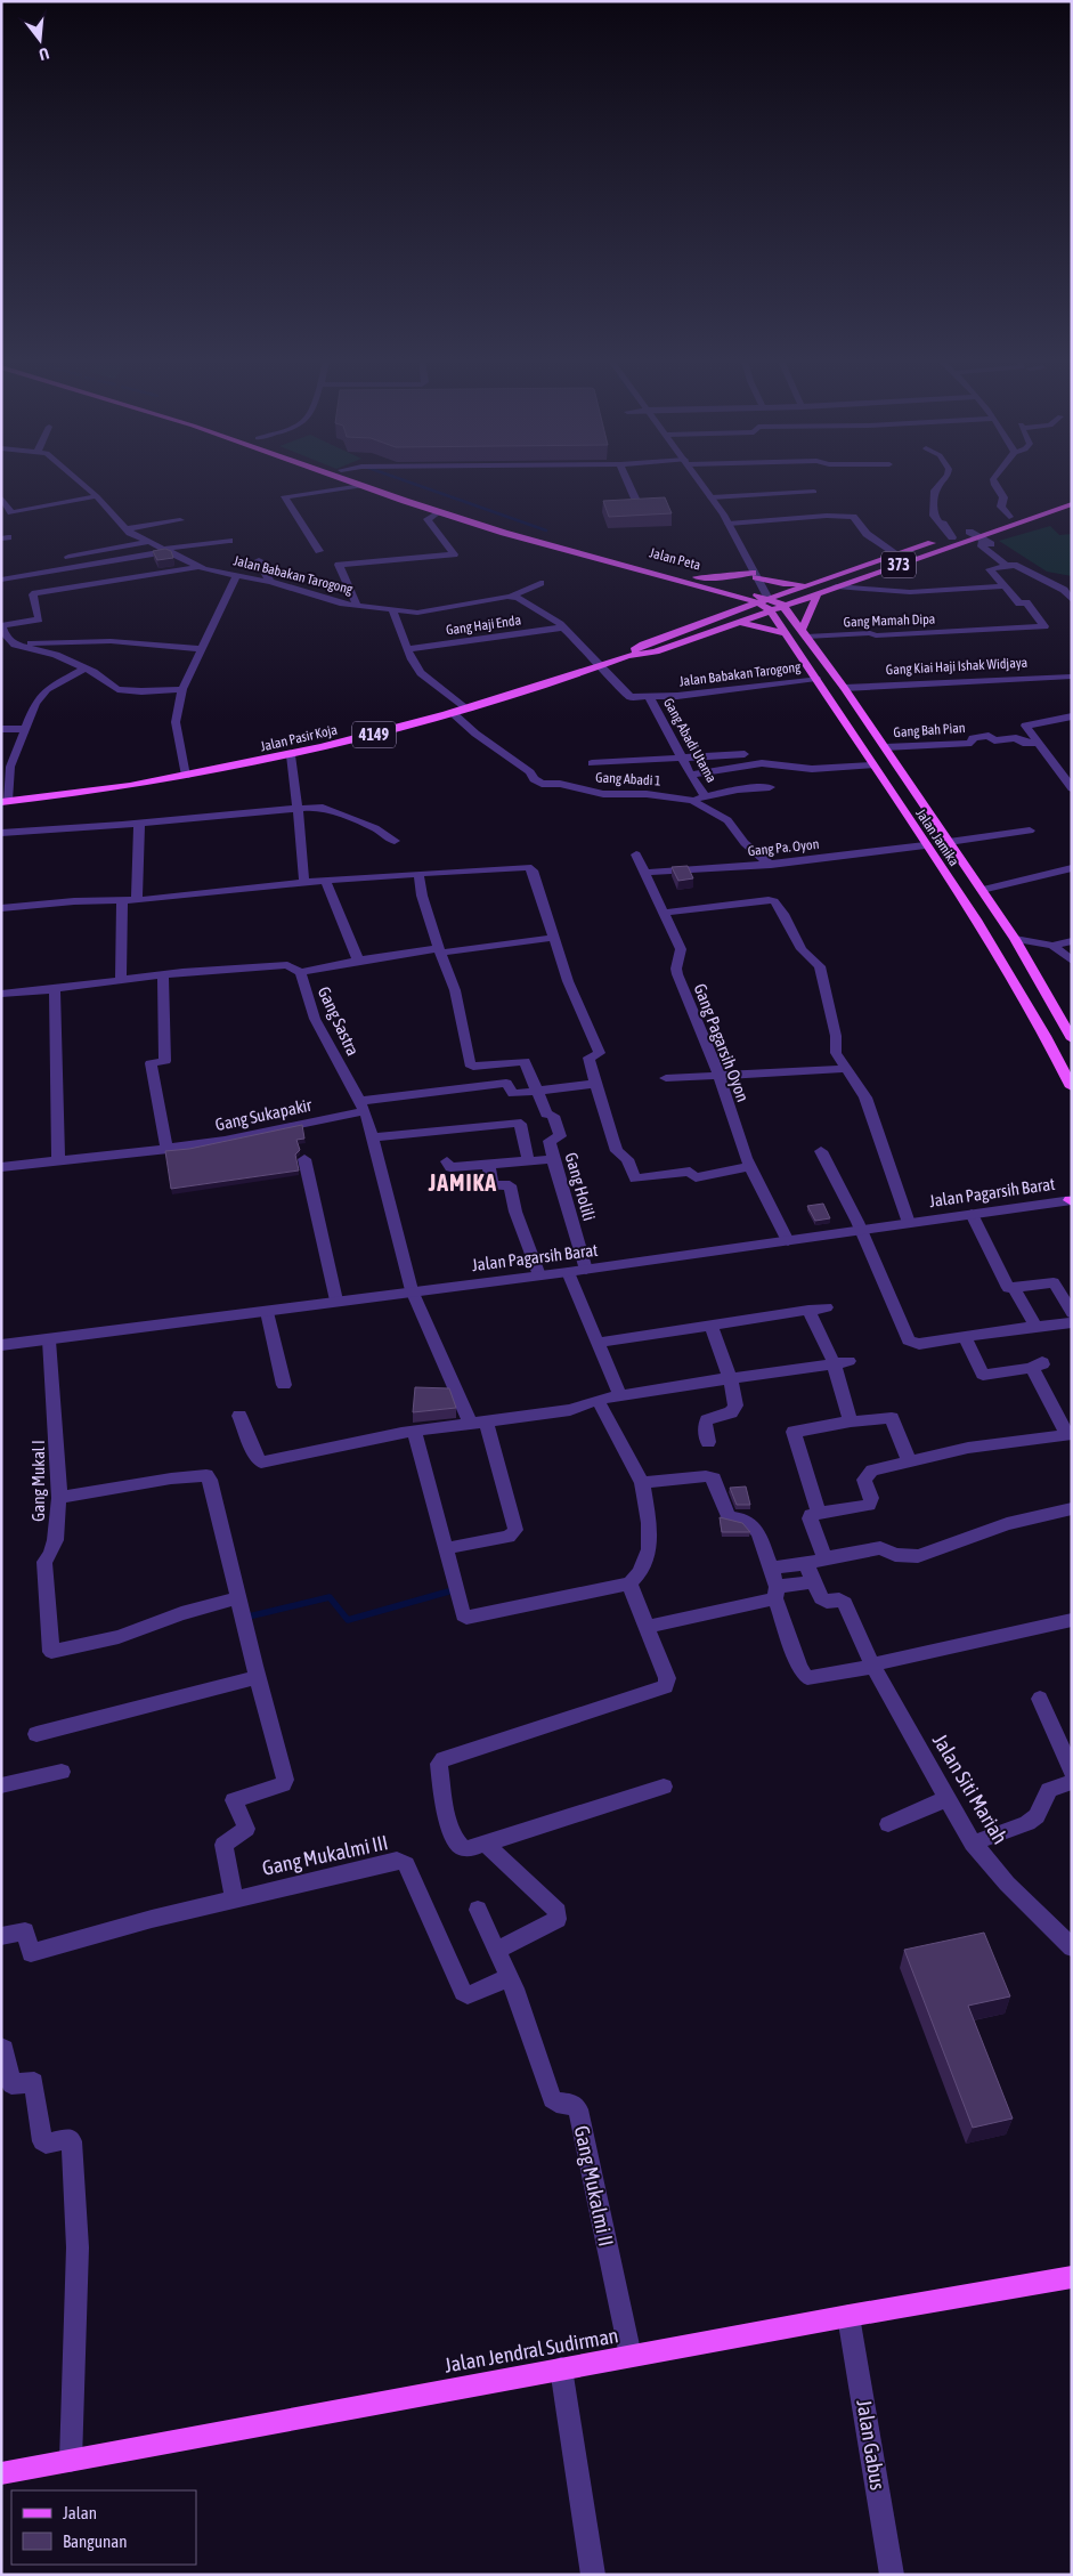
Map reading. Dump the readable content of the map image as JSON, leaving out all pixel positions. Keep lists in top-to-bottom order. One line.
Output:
{"streets":{"main road":["Jalan Peta","373","4149","Jalan Pasir Koja","Jalan Jamika","Jalan Jendral Sudirman"],"street":["Jalan Babakan Tarogong","Gang Mamah Dipa","Gang Haji Enda","Gang Kiai Haji Ishak Widjaya","Gang Bah Pian","Gang Abadi Utama","Gang Abadi 1","Gang Pa. Oyon","Gang Sastra","Gang Pagarsih Oyon","Gang Sukapakir","Gang Holili","Jalan Pagarsih Barat","Gang Mukal I","Jalan Siti Mariah","Gang Mukalmi III","Gang Mukalmi II","Jalan Gabus"]},"crossings":[["Jalan Peta","373"],["Jalan Peta","Jalan Pasir Koja"],["Jalan Peta","Jalan Jamika"],["373","Jalan Pasir Koja"],["373","Jalan Jamika"],["Jalan Babakan Tarogong","Gang Haji Enda"],["Jalan Babakan Tarogong","Jalan Pasir Koja"],["Jalan Babakan Tarogong","Gang Abadi Utama"],["Jalan Babakan Tarogong","Jalan Jamika"],["Gang Mamah Dipa","Jalan Jamika"],["Gang Kiai Haji Ishak Widjaya","Jalan Jamika"],["Gang Bah Pian","Jalan Jamika"],["Jalan Pasir Koja","Gang Abadi 1"],["Jalan Pasir Koja","Jalan Jamika"],["Gang Abadi 1","Gang Pa. Oyon"],["Jalan Jamika","Gang Pa. Oyon"],["Gang Pa. Oyon","Gang Pagarsih Oyon"],["Gang Sastra","Gang Sukapakir"],["Gang Sastra","Jalan Pagarsih Barat"],["Gang Pagarsih Oyon","Jalan Pagarsih Barat"],["Gang Holili","Jalan Pagarsih Barat"],["Jalan Pagarsih Barat","Gang Mukal I"],["Gang Mukalmi III","Gang Mukalmi II"],["Gang Mukalmi II","Jalan Jendral Sudirman"],["Jalan Jendral Sudirman","Jalan Gabus"]],"districts":["JAMIKA"],"legend":["Jalan","Bangunan"],"north":"bottom"}
